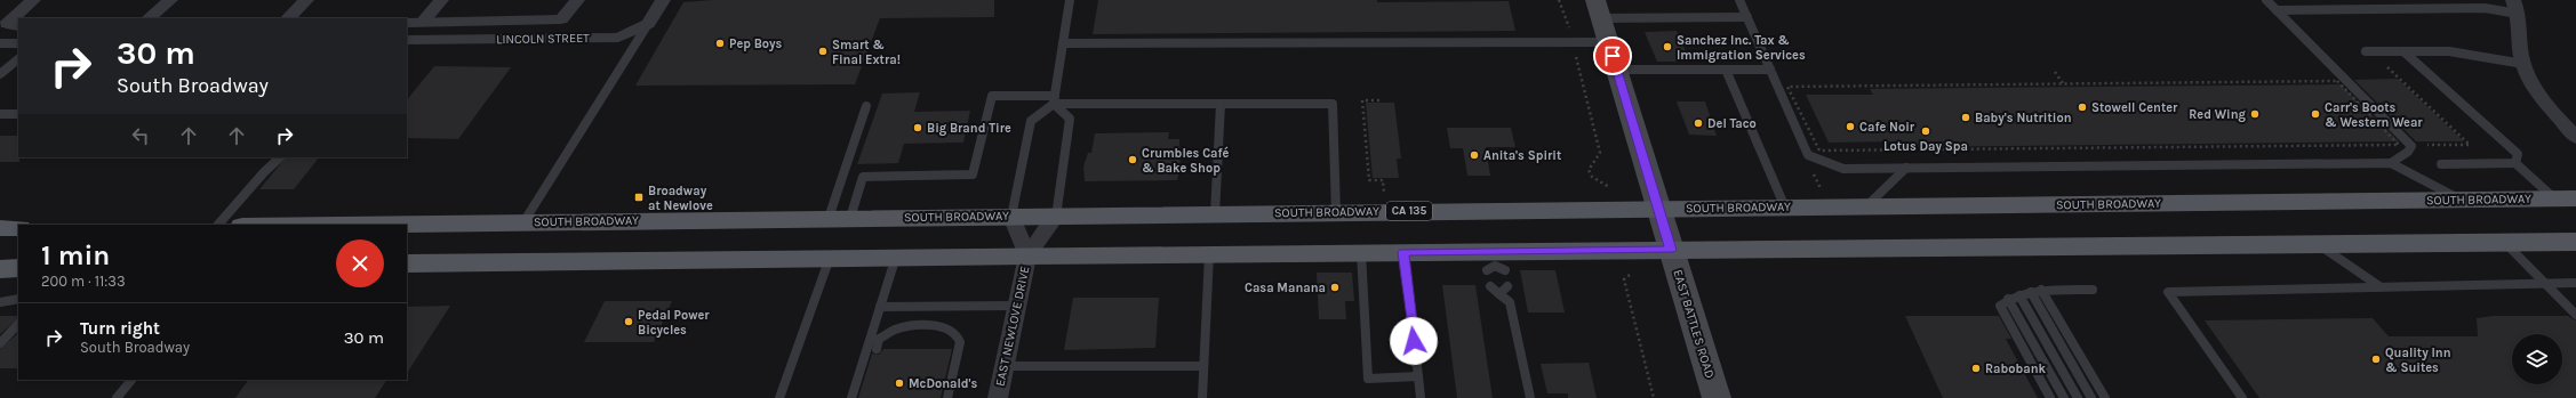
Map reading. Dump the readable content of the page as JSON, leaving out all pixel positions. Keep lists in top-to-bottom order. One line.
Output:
{"streets":{"main road":["SOUTH BROADWAY","CA 135"],"street":["LINCOLN STREET","EAST BATTLES ROAD","EAST NEWLOVE DRIVE"]},"crossings":[["SOUTH BROADWAY","EAST BATTLES ROAD"],["SOUTH BROADWAY","EAST NEWLOVE DRIVE"]],"places":{"other":["Pep Boys","Sanchez Inc. Tax & Immigration Services","Smart & Final Extra!","Stowell Center","Red Wing","Carr's Boots & Western Wear","Baby's Nutrition","Del Taco","Cafe Noir","Big Brand Tire","Lotus Day Spa","Anita's Spirit","Crumbles Café & Bake Shop","Casa Manana","Pedal Power Bicycles","Quality Inn & Suites","Rabobank","McDonald's"],"transit":["Broadway at Newlove"]},"page":{"turn":["30 m","South Broadway"],"heading":["1 min","200 m · 11:33"],"list":[{"name":"Turn right","note":"South Broadway","value":"30 m"}]}}
